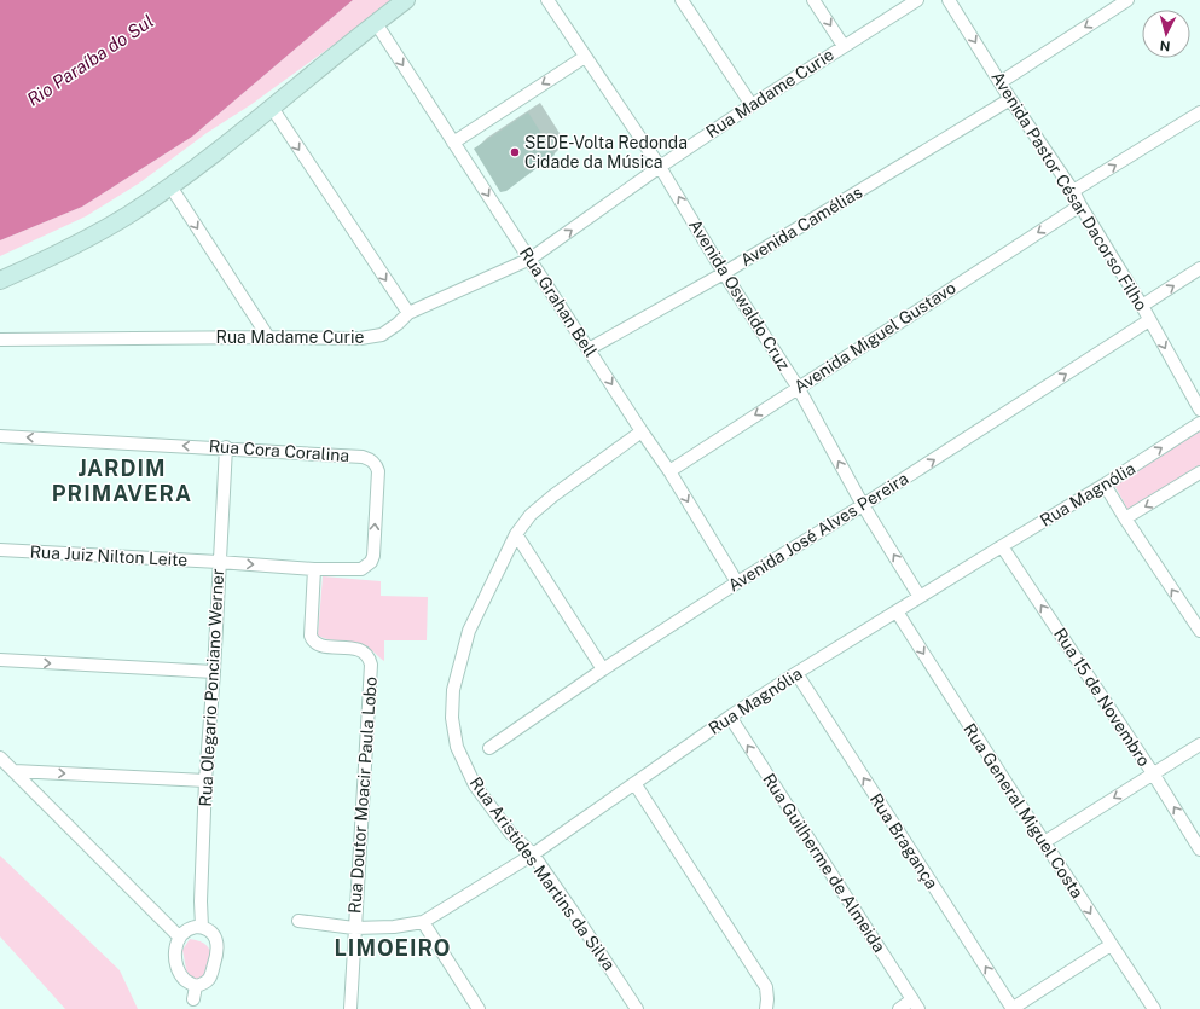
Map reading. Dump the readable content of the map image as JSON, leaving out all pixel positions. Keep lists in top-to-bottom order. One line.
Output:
{"streets":{"street":["Rua Madame Curie","Avenida Pastor César Dacorso Filho","Avenida Camélias","Avenida Oswaldo Cruz","Rua Grahan Bell","Avenida Miguel Gustavo","Rua Cora Coralina","Rua Magnólia","Avenida José Alves Pereira","Rua Juiz Nilton Leite","Rua Olegario Ponciano Werner","Rua 15 de Novembro","Rua Doutor Moacir Paula Lobo","Rua General Miguel Costa","Rua Bragança","Rua Guilherme de Almeida","Rua Aristides Martins da Silva"]},"crossings":[["Rua Madame Curie","Avenida Oswaldo Cruz"],["Rua Madame Curie","Rua Grahan Bell"],["Avenida Pastor César Dacorso Filho","Avenida Camélias"],["Avenida Pastor César Dacorso Filho","Avenida Miguel Gustavo"],["Avenida Pastor César Dacorso Filho","Avenida José Alves Pereira"],["Avenida Camélias","Avenida Oswaldo Cruz"],["Avenida Camélias","Rua Grahan Bell"],["Avenida Oswaldo Cruz","Avenida Miguel Gustavo"],["Avenida Oswaldo Cruz","Rua Magnólia"],["Avenida Oswaldo Cruz","Avenida José Alves Pereira"],["Rua Grahan Bell","Avenida Miguel Gustavo"],["Rua Grahan Bell","Avenida José Alves Pereira"],["Rua Grahan Bell","Rua Aristides Martins da Silva"],["Rua Cora Coralina","Rua Juiz Nilton Leite"],["Rua Cora Coralina","Rua Olegario Ponciano Werner"],["Rua Magnólia","Rua 15 de Novembro"],["Rua Magnólia","Rua Doutor Moacir Paula Lobo"],["Rua Magnólia","Rua General Miguel Costa"],["Rua Magnólia","Rua Bragança"],["Rua Magnólia","Rua Guilherme de Almeida"],["Rua Magnólia","Rua Aristides Martins da Silva"],["Rua Juiz Nilton Leite","Rua Olegario Ponciano Werner"],["Rua Juiz Nilton Leite","Rua Doutor Moacir Paula Lobo"]],"one_way":["Avenida Pastor César Dacorso Filho","Avenida Oswaldo Cruz","Rua Grahan Bell","Avenida Miguel Gustavo","Avenida José Alves Pereira","Rua 15 de Novembro","Rua General Miguel Costa","Rua Bragança","Rua Guilherme de Almeida"],"districts":["JARDIM PRIMAVERA","LIMOEIRO"],"water":["Rio Paraíba do Sul"],"places":["SEDE-Volta Redonda Cidade da Música"],"north":"bottom"}
